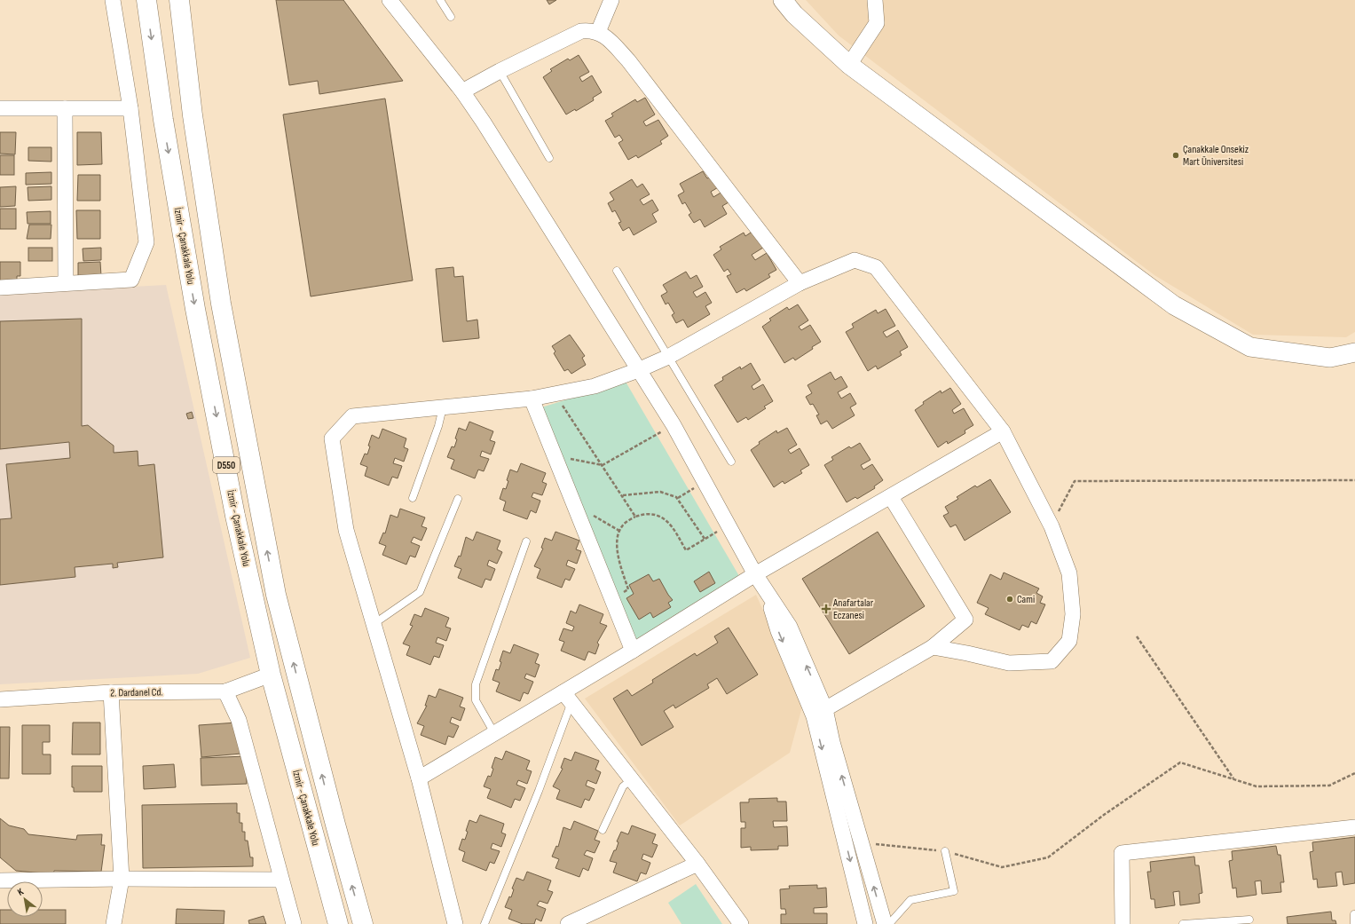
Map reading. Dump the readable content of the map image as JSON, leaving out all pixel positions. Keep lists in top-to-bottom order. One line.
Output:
{"streets":{"highway":["İzmir - Çanakkale Yolu","D550"],"street":["2. Dardanel Cd."]},"crossings":[["İzmir - Çanakkale Yolu","2. Dardanel Cd."]],"places":{"other":["Çanakkale Onsekiz Mart Üniversitesi","Cami"],"health":["Anafartalar Eczanesi"]},"north":"top left"}
